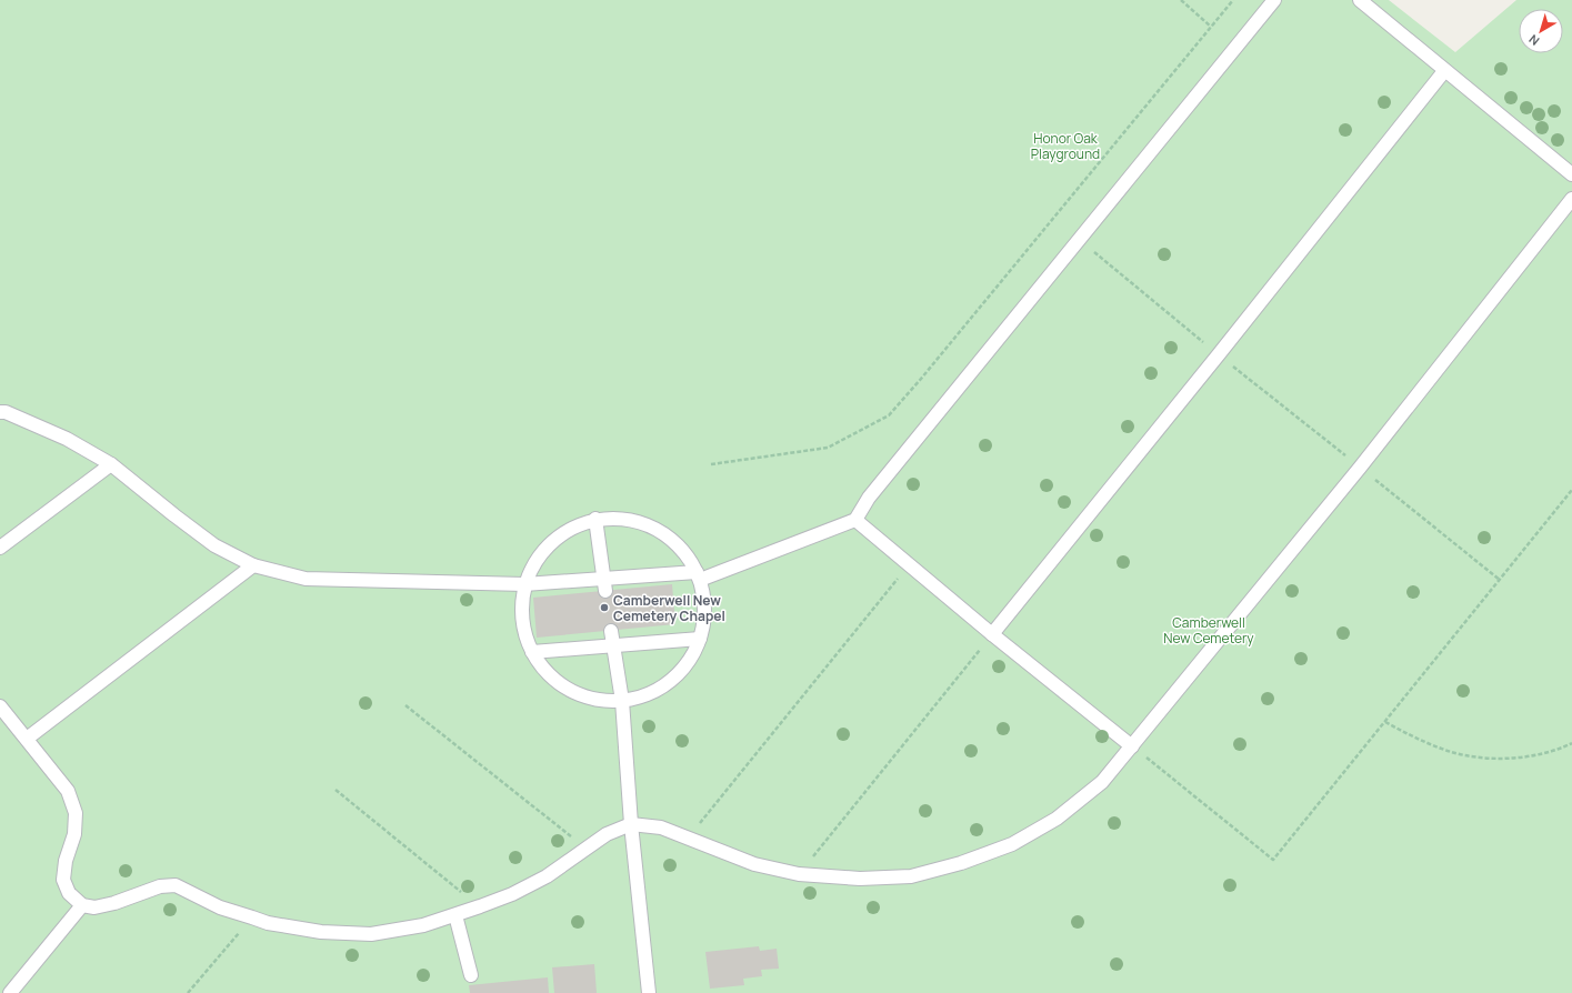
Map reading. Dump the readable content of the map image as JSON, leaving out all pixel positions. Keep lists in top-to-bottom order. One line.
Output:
{"parks":["Honor Oak Playground","Camberwell New Cemetery"],"places":["Camberwell New Cemetery Chapel"],"north":"bottom left"}
